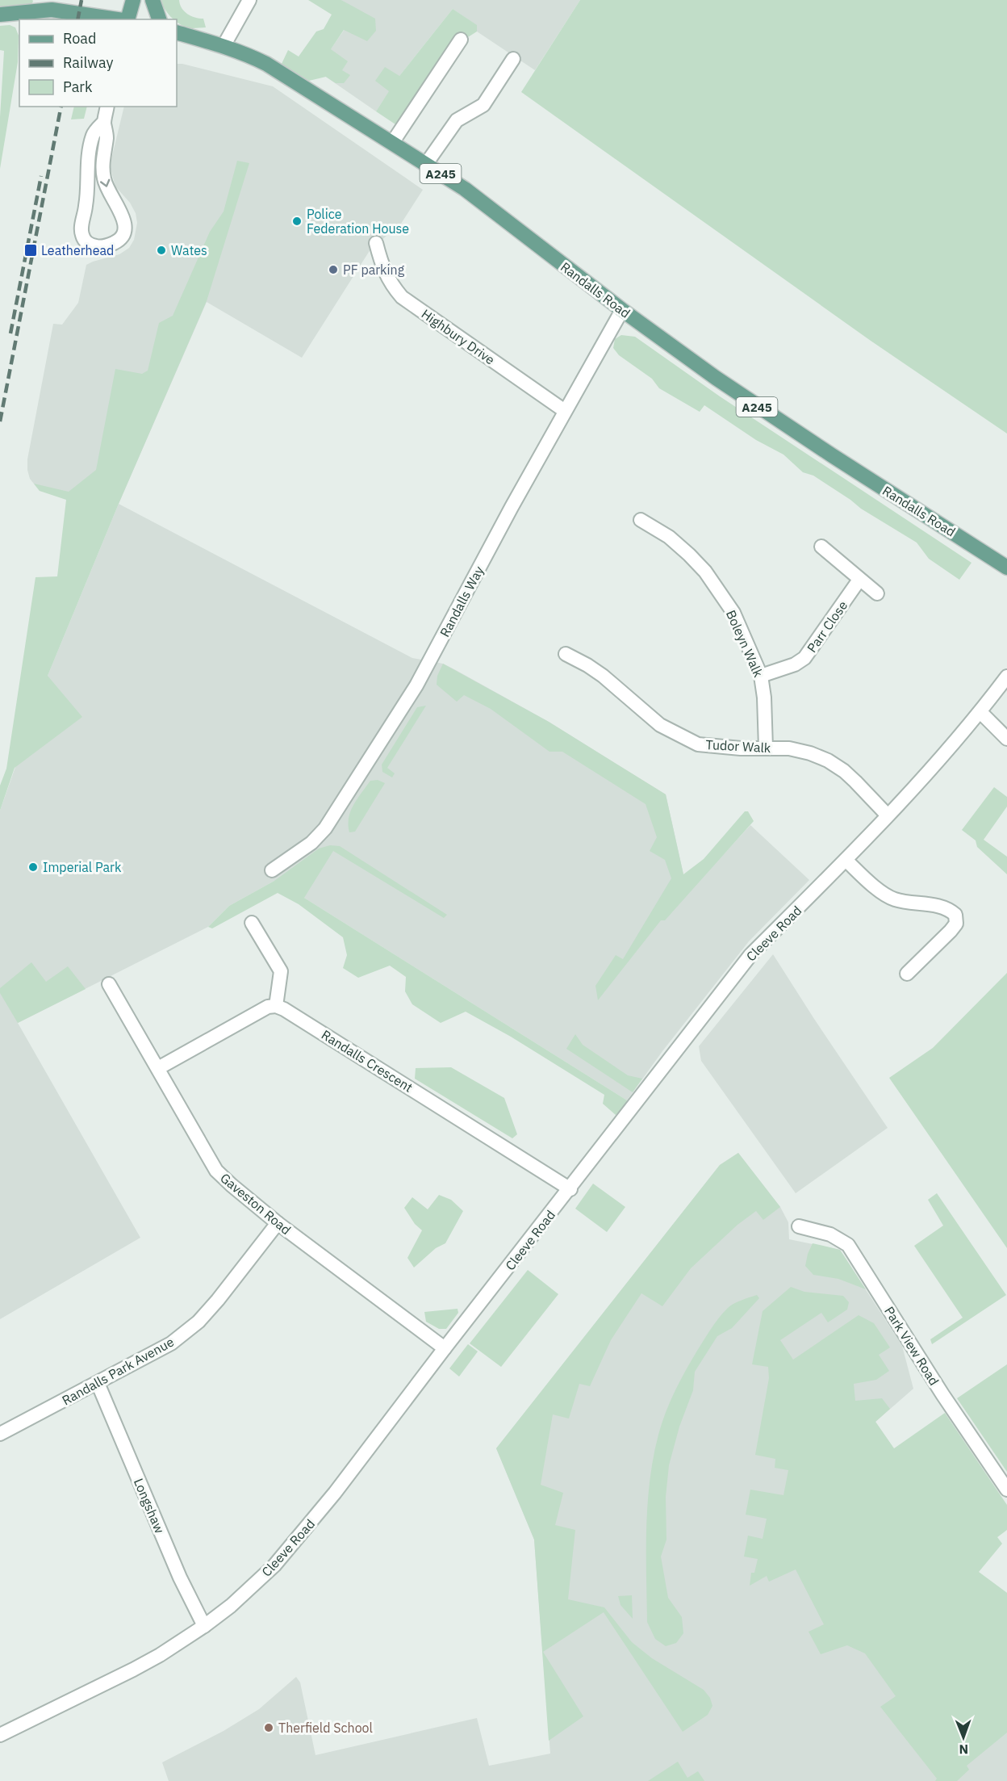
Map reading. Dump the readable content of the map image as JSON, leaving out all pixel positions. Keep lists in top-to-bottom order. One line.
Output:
{"streets":{"main road":["A245","Randalls Road"],"street":["Highbury Drive","Randalls Way","Parr Close","Boleyn Walk","Tudor Walk","Cleeve Road","Randalls Crescent","Gaveston Road","Park View Road","Randalls Park Avenue","Longshaw"]},"crossings":[["Randalls Road","Randalls Way"],["Highbury Drive","Randalls Way"],["Parr Close","Boleyn Walk"],["Boleyn Walk","Tudor Walk"],["Tudor Walk","Cleeve Road"],["Cleeve Road","Randalls Crescent"],["Cleeve Road","Gaveston Road"],["Cleeve Road","Longshaw"],["Gaveston Road","Randalls Park Avenue"],["Randalls Park Avenue","Longshaw"]],"places":{"other":["Police Federation House","Wates","PF parking","Imperial Park","Therfield School"],"transit":["Leatherhead"]},"legend":["Road","Railway","Park"],"north":"bottom"}
